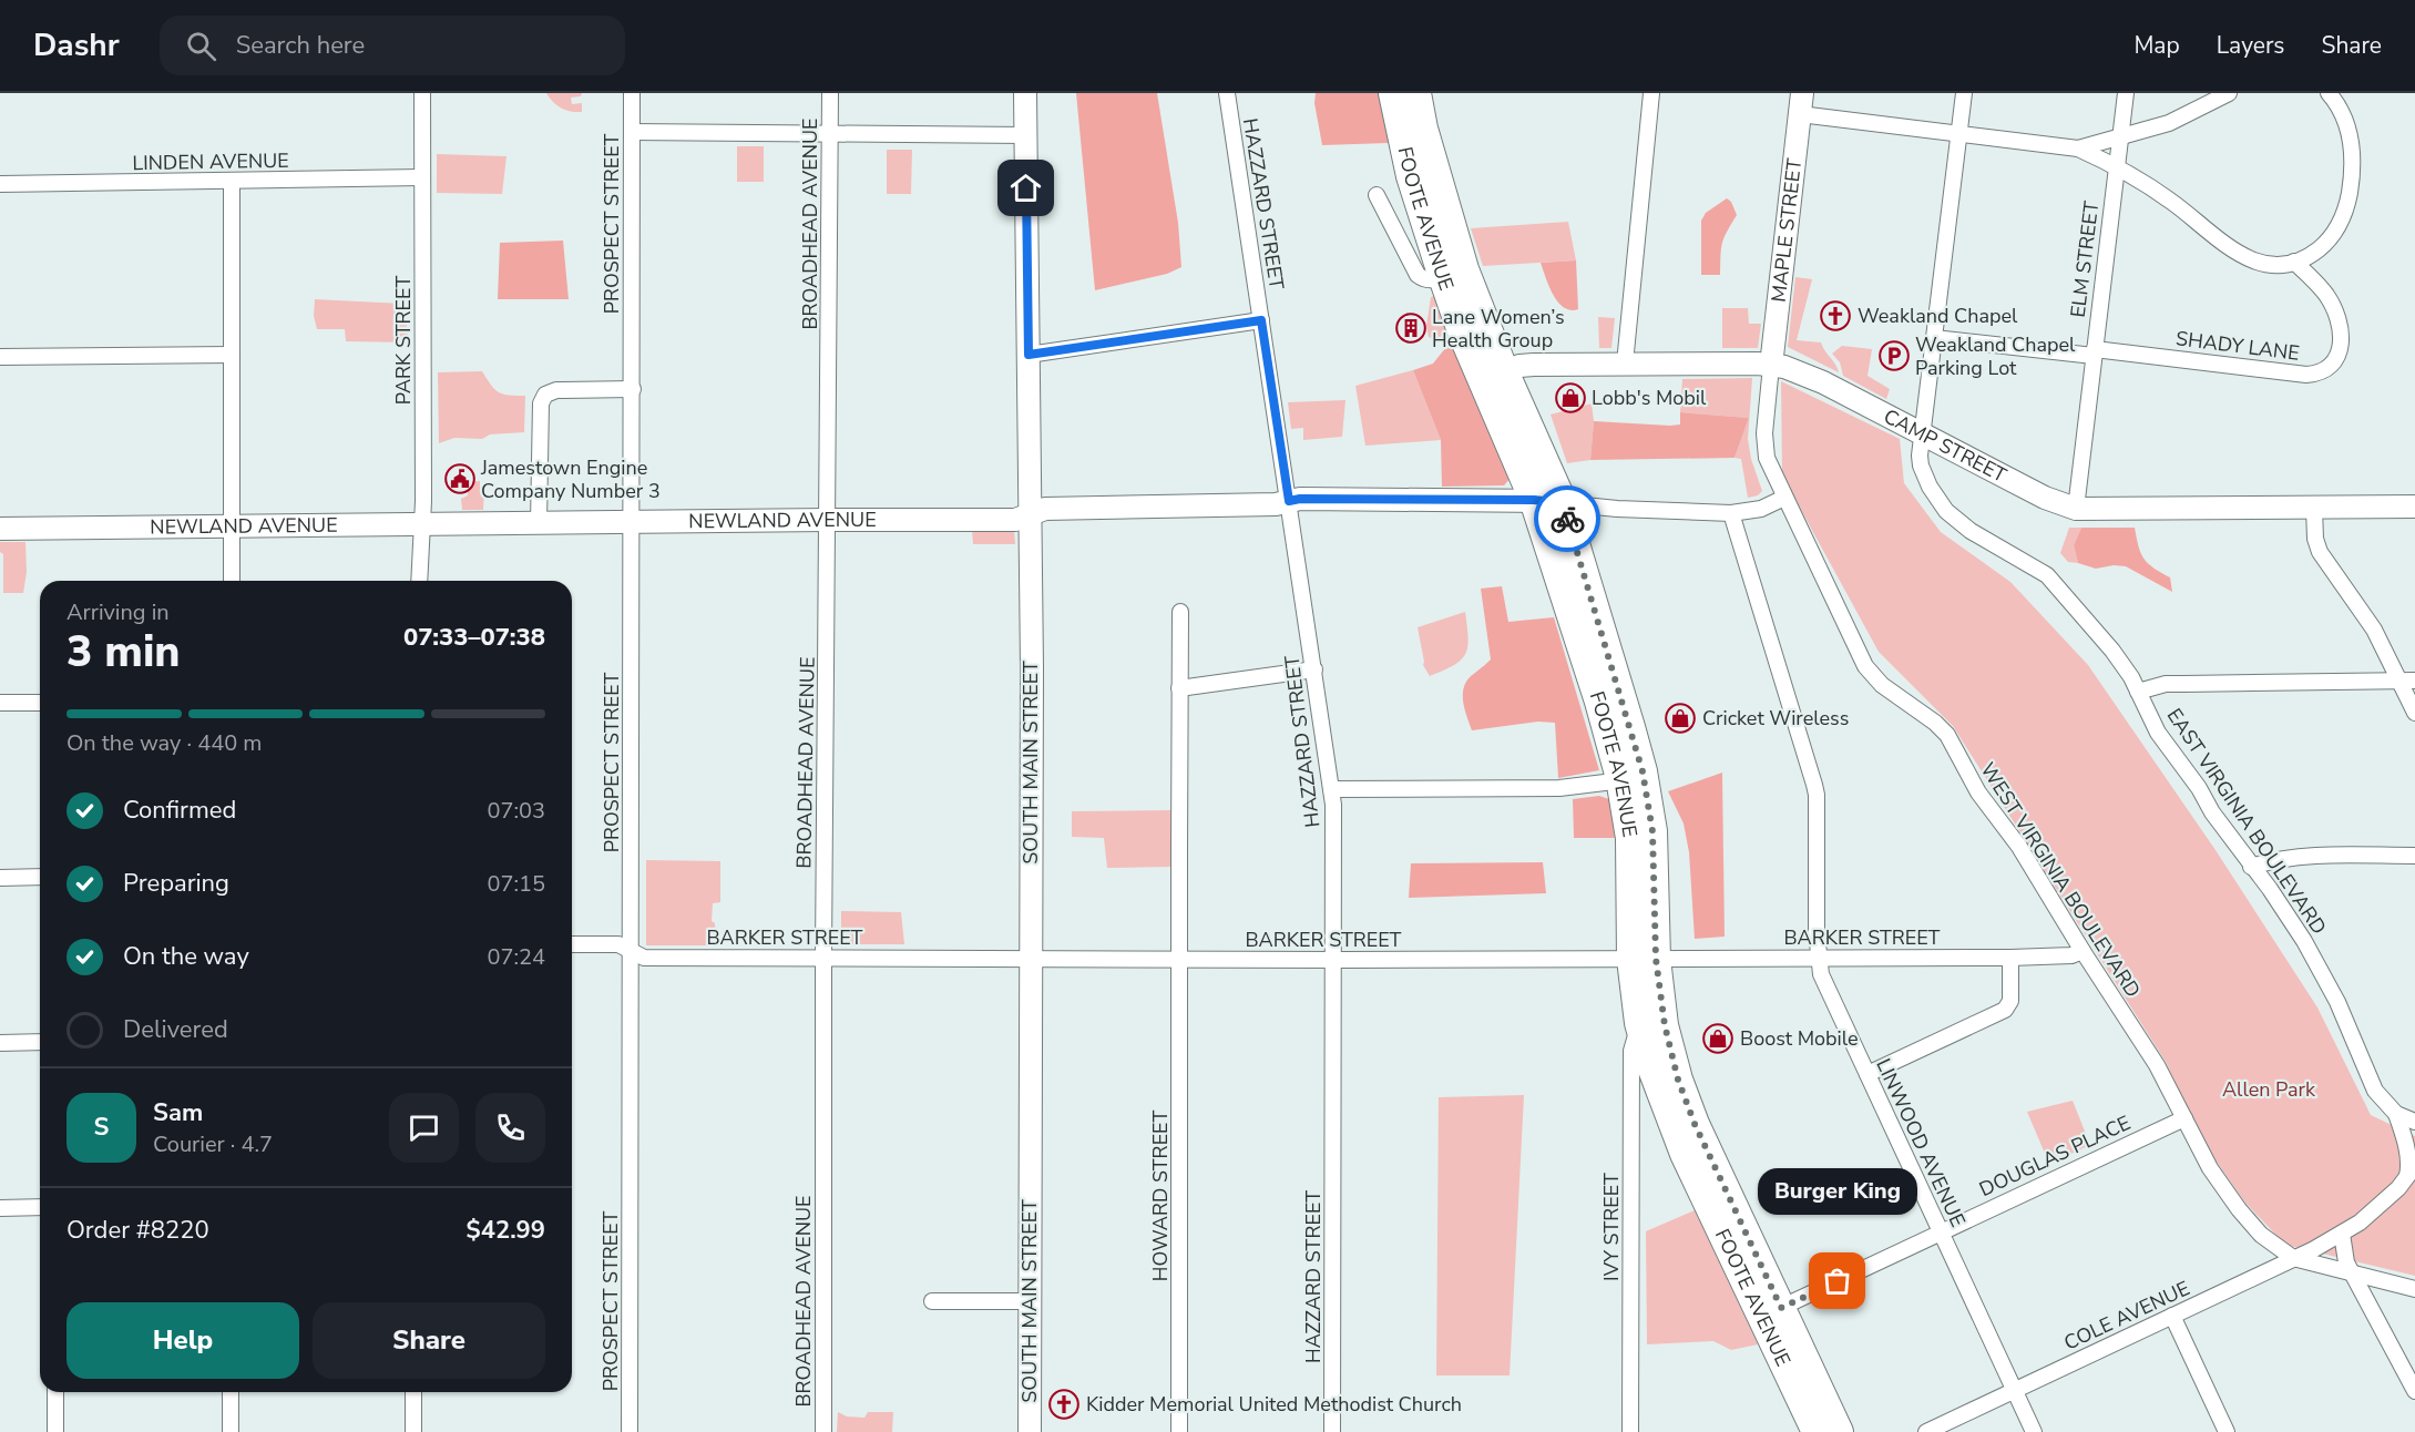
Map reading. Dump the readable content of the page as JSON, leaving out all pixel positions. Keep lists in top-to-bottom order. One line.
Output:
{"streets":{"highway":["FOOTE AVENUE"],"street":["LINDEN AVENUE","HAZZARD STREET","PROSPECT STREET","BROADHEAD AVENUE","MAPLE STREET","ELM STREET","PARK STREET","SHADY LANE","CAMP STREET","NEWLAND AVENUE","SOUTH MAIN STREET","EAST VIRGINIA BOULEVARD","WEST VIRGINIA BOULEVARD","BARKER STREET","LINWOOD AVENUE","DOUGLAS PLACE","HOWARD STREET","IVY STREET","COLE AVENUE"]},"crossings":[["LINDEN AVENUE","PARK STREET"],["HAZZARD STREET","NEWLAND AVENUE"],["HAZZARD STREET","BARKER STREET"],["FOOTE AVENUE","CAMP STREET"],["FOOTE AVENUE","NEWLAND AVENUE"],["FOOTE AVENUE","BARKER STREET"],["FOOTE AVENUE","DOUGLAS PLACE"],["FOOTE AVENUE","IVY STREET"],["PROSPECT STREET","NEWLAND AVENUE"],["PROSPECT STREET","BARKER STREET"],["BROADHEAD AVENUE","NEWLAND AVENUE"],["BROADHEAD AVENUE","BARKER STREET"],["MAPLE STREET","CAMP STREET"],["MAPLE STREET","WEST VIRGINIA BOULEVARD"],["ELM STREET","SHADY LANE"],["ELM STREET","CAMP STREET"],["PARK STREET","NEWLAND AVENUE"],["SHADY LANE","EAST VIRGINIA BOULEVARD"],["CAMP STREET","EAST VIRGINIA BOULEVARD"],["CAMP STREET","WEST VIRGINIA BOULEVARD"],["NEWLAND AVENUE","SOUTH MAIN STREET"],["SOUTH MAIN STREET","BARKER STREET"],["EAST VIRGINIA BOULEVARD","COLE AVENUE"],["WEST VIRGINIA BOULEVARD","BARKER STREET"],["WEST VIRGINIA BOULEVARD","DOUGLAS PLACE"],["WEST VIRGINIA BOULEVARD","COLE AVENUE"],["BARKER STREET","LINWOOD AVENUE"],["BARKER STREET","HOWARD STREET"],["LINWOOD AVENUE","DOUGLAS PLACE"],["LINWOOD AVENUE","COLE AVENUE"]],"parks":["Allen Park"],"places":{"church":["Weakland Chapel","Kidder Memorial United Methodist Church"],"building":["Lane Women’s Health Group"],"parking":["Weakland Chapel Parking Lot"],"shop":["Lobb's Mobil","Cricket Wireless","Boost Mobile"],"public building":["Jamestown Engine Company Number 3"],"other":["Burger King"]},"page":{"header":"Dashr","search":"Search here","nav":["Map","Layers","Share"],"heading":["3 min","Arriving in","07:33–07:38"],"panel":["Sam","Courier · 4.7","Order #8220","$42.99"],"bar":"On the way · 440 m","list":[["Confirmed","07:03"],["Preparing","07:15"],["On the way","07:24"],"Delivered"],"round":"S","bubble":"Burger King","buttons":["Help","Share"]}}
